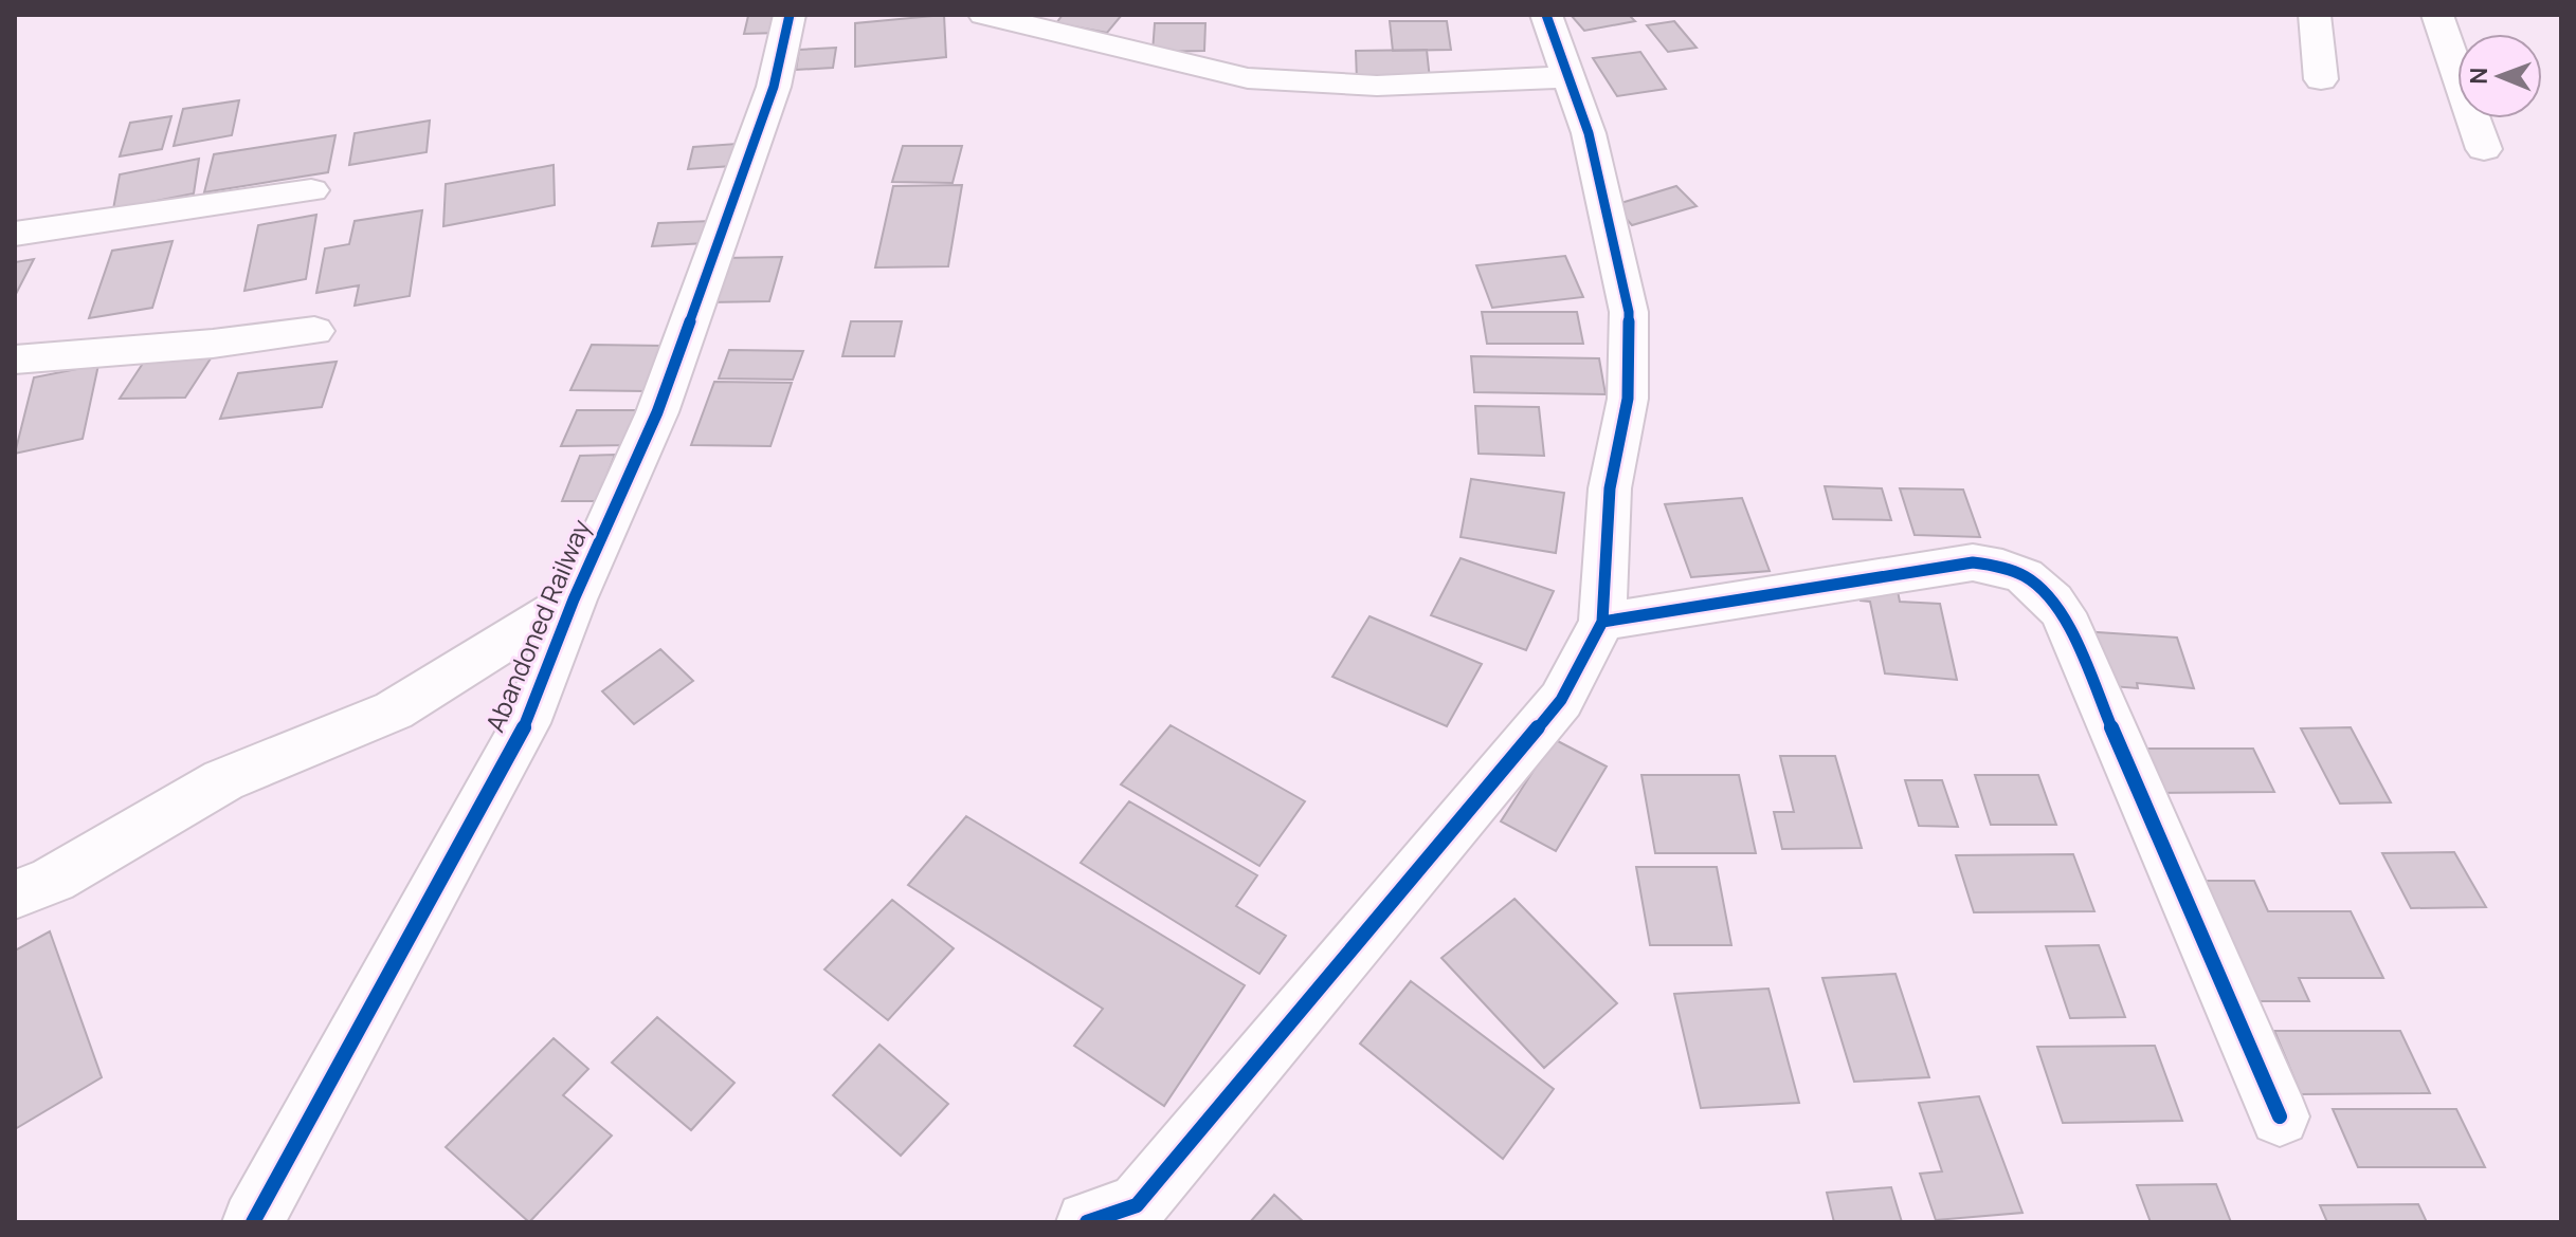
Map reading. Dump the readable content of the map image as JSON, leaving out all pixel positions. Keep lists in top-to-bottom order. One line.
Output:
{"streets":{"street":["Abandoned Railway"]},"north":"left"}
